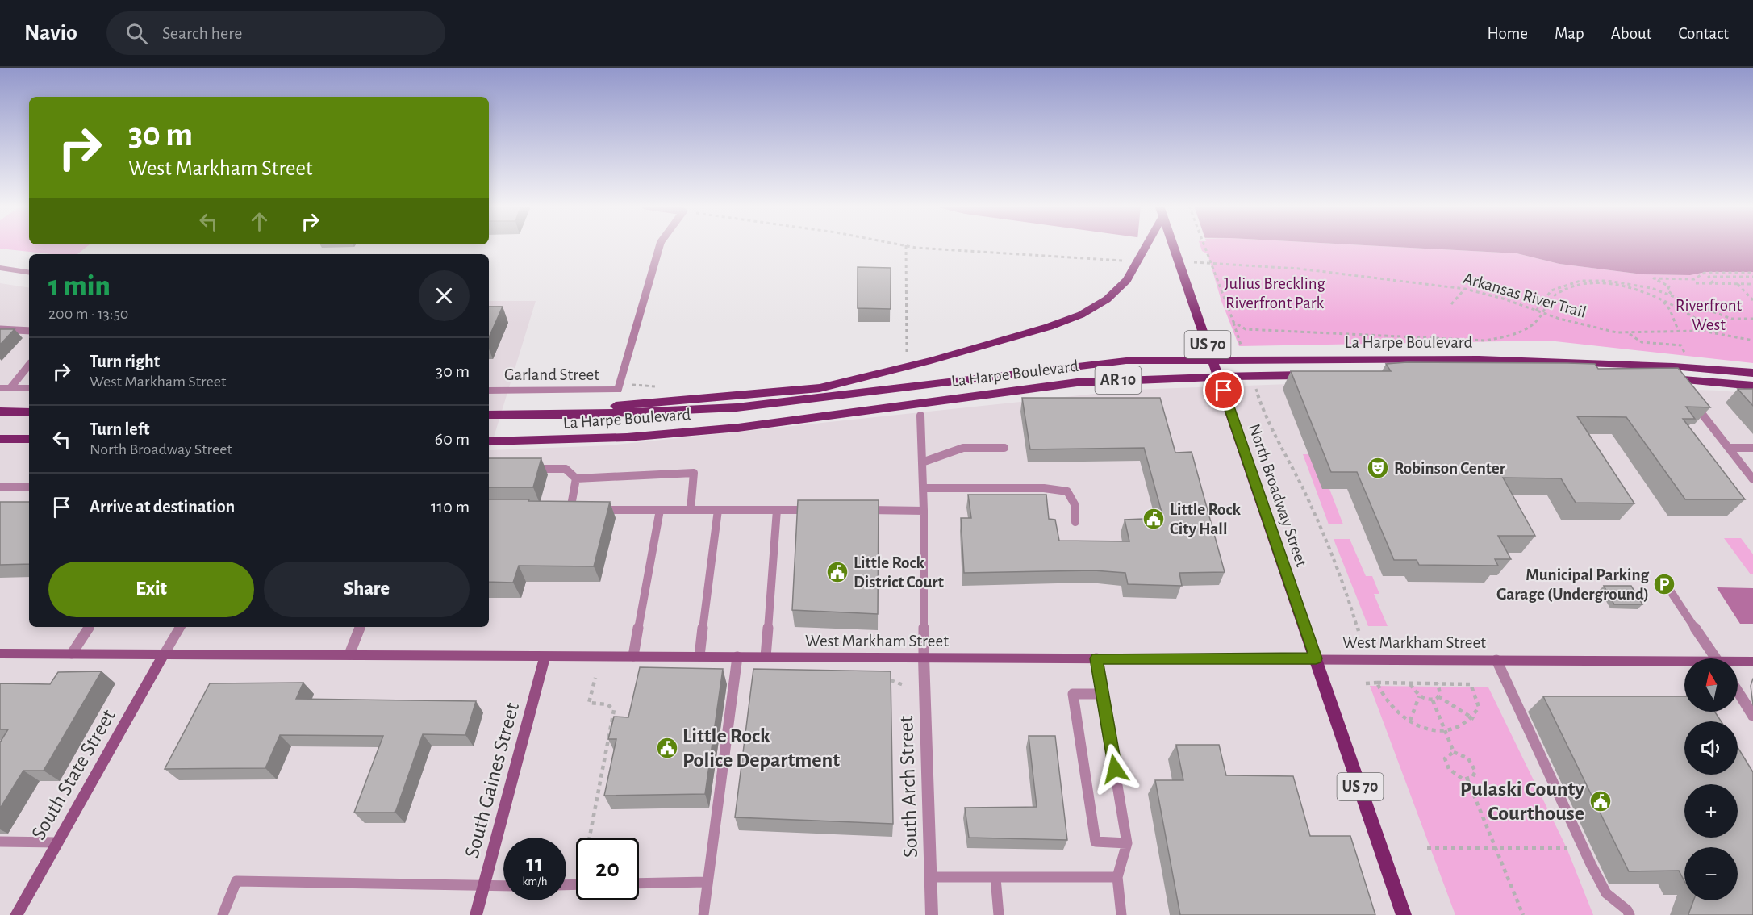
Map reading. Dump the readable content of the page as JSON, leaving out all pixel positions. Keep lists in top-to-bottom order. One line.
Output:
{"streets":{"main road":["La Harpe Boulevard","US 70","AR 10","North Broadway Street"],"street":["Garland Street","West Markham Street","South State Street","South Gaines Street","South Arch Street"],"path":["Arkansas River Trail"]},"crossings":[["US 70","North Broadway Street"],["US 70","West Markham Street"],["North Broadway Street","West Markham Street"],["West Markham Street","South State Street"],["West Markham Street","South Gaines Street"],["West Markham Street","South Arch Street"]],"parks":["Julius Breckling Riverfront Park","Riverfront West"],"places":{"theatre":["Robinson Center"],"public building":["Little Rock City Hall","Little Rock District Court","Little Rock Police Department","Pulaski County Courthouse"],"parking":["Municipal Parking Garage (Underground)"]},"north":"top","page":{"header":"Navio","search":"Search here","nav":["Home","Map","About","Contact"],"turn":["30 m","West Markham Street"],"heading":["1 min","200 m · 13:50"],"list":[{"name":"Turn right","note":"West Markham Street","value":"30 m"},{"name":"Turn left","note":"North Broadway Street","value":"60 m"},{"name":"Arrive at destination","value":"110 m"}],"buttons":["Exit","Share"],"map_buttons":["+","−"],"speed":"11 km/h","limit":"20"}}
